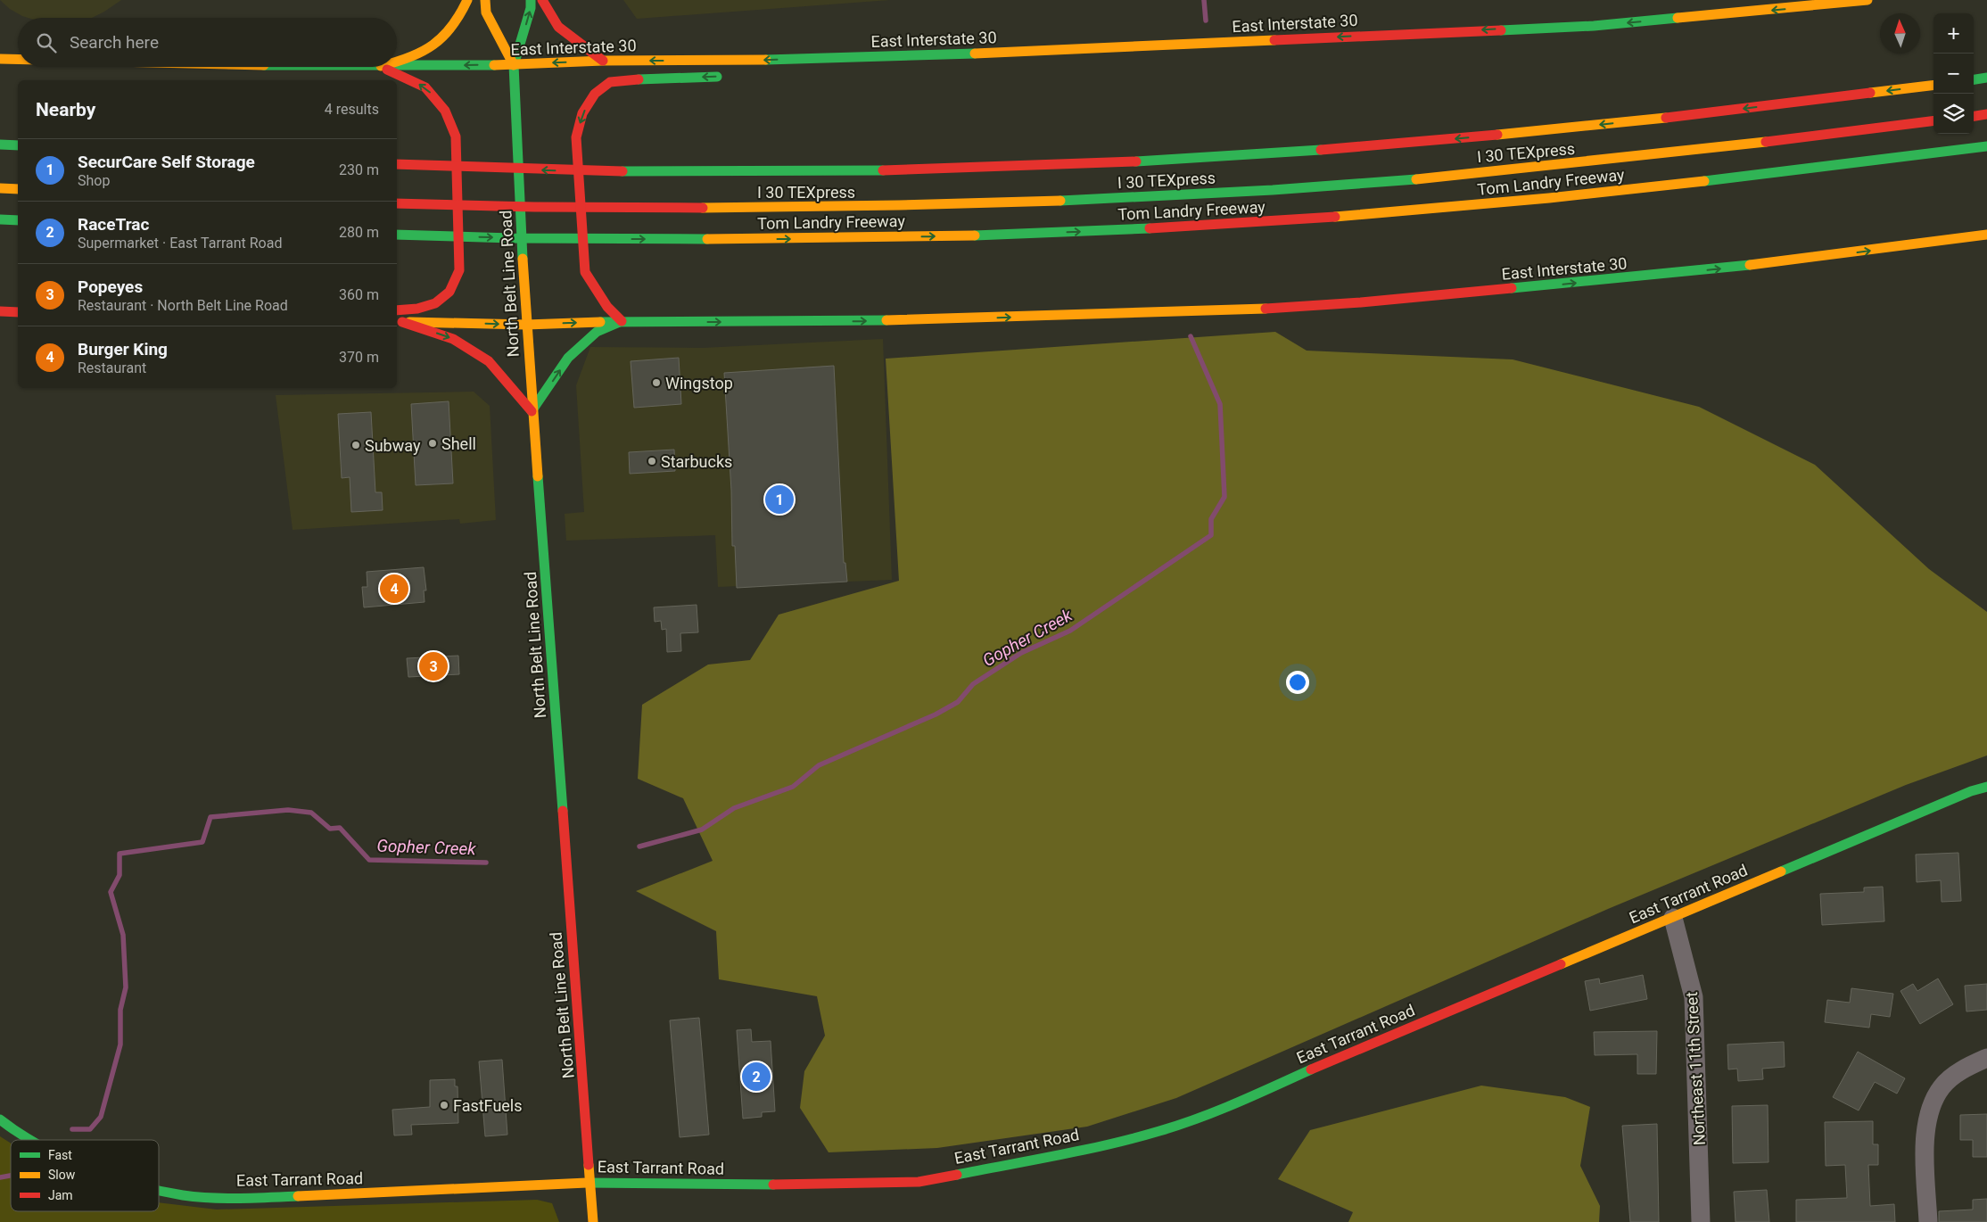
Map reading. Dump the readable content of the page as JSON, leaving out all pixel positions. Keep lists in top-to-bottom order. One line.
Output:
{"streets":{"main road":["East Interstate 30","I 30 TEXpress","Tom Landry Freeway","North Belt Line Road","East Tarrant Road"],"street":["Northeast 11th Street"]},"crossings":[["East Interstate 30","North Belt Line Road"],["North Belt Line Road","East Tarrant Road"],["East Tarrant Road","Northeast 11th Street"]],"water":["Gopher Creek"],"places":["Wingstop","Shell","Subway","Starbucks","FastFuels"],"legend":["Fast","Slow","Jam"],"north":"top","page":{"map_buttons":["+","−"],"search":"Search here","heading":["Nearby","4 results"],"list":[{"mark":"1","name":"SecurCare Self Storage","note":"Shop","value":"230 m"},{"mark":"2","name":"RaceTrac","note":"Supermarket · East Tarrant Road","value":"280 m"},{"mark":"3","name":"Popeyes","note":"Restaurant · North Belt Line Road","value":"360 m"},{"mark":"4","name":"Burger King","note":"Restaurant","value":"370 m"}],"pins":["1","4","3","2"]}}
